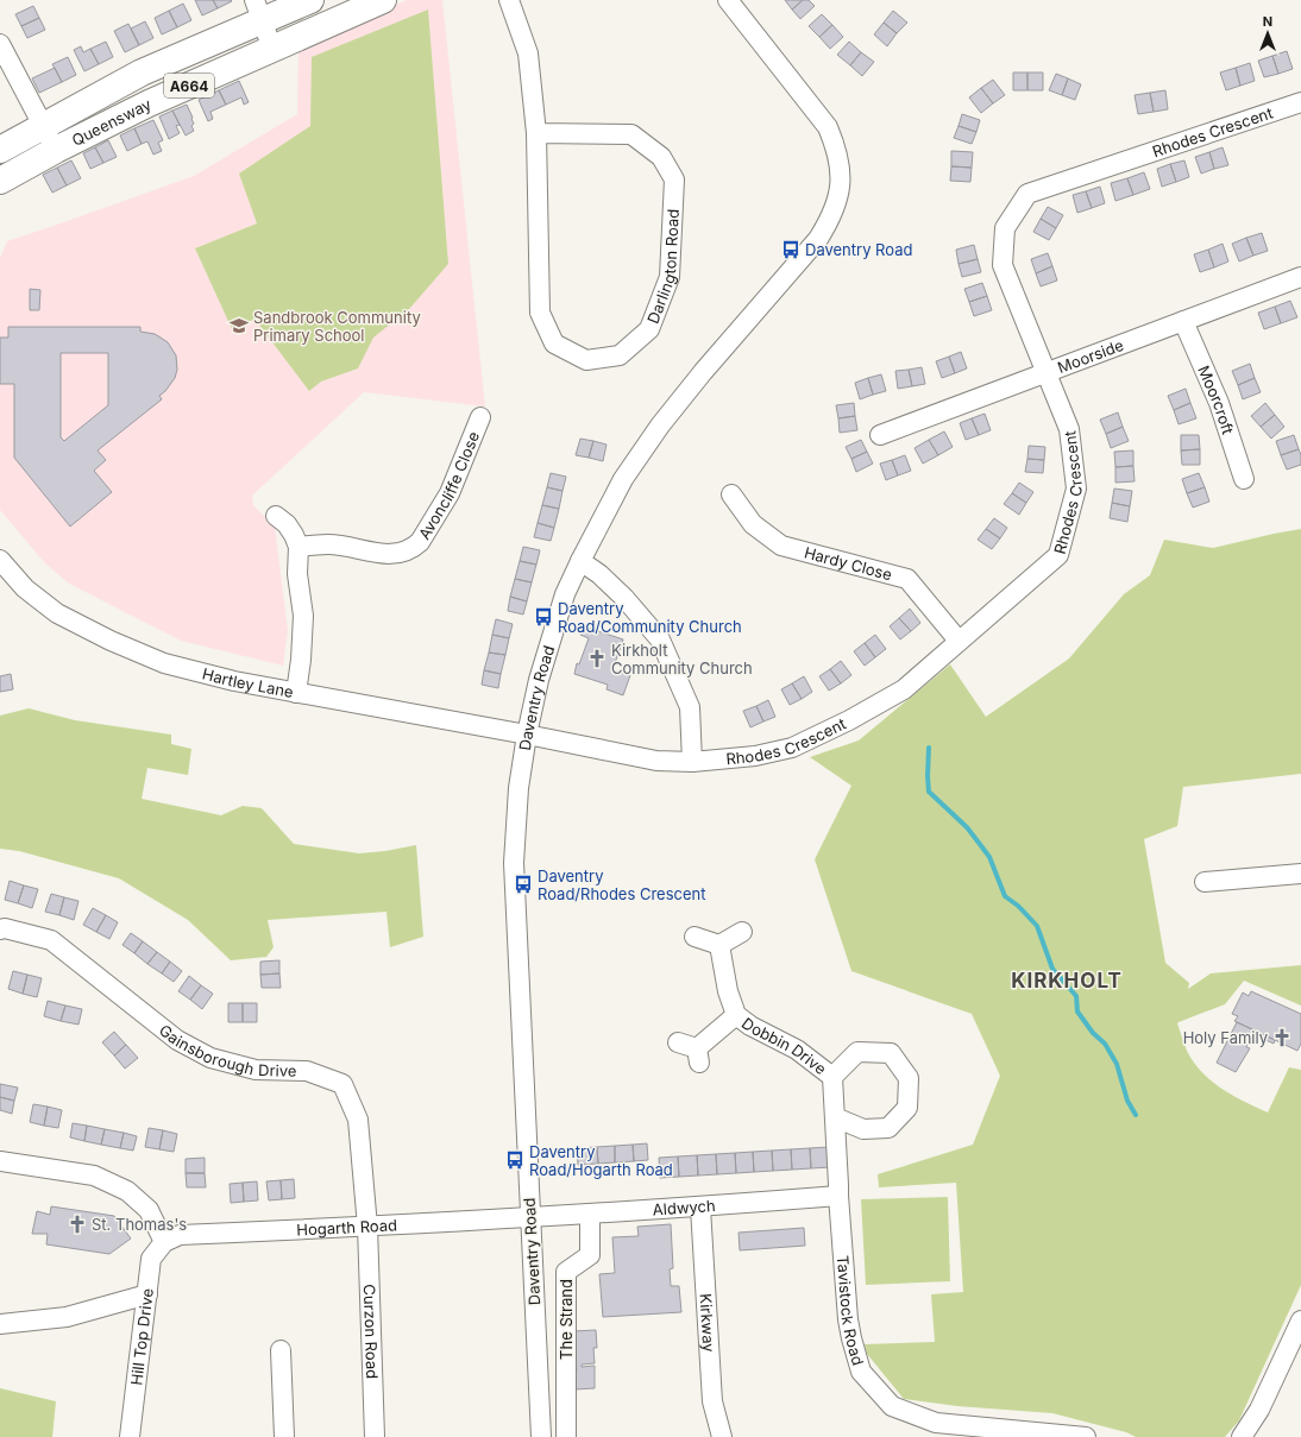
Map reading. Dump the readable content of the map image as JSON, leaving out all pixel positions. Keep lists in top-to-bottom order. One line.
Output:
{"streets":{"highway":["A664","Queensway"],"street":["Rhodes Crescent","Darlington Road","Moorside","Moorcroft","Avoncliffe Close","Hardy Close","Hartley Lane","Daventry Road","Dobbin Drive","Gainsborough Drive","Aldwych","Hogarth Road","Tavistock Road","The Strand","Kirkway","Curzon Road","Hill Top Drive"]},"crossings":[["Rhodes Crescent","Moorside"],["Rhodes Crescent","Hardy Close"],["Rhodes Crescent","Hartley Lane"],["Rhodes Crescent","Daventry Road"],["Moorside","Moorcroft"],["Hartley Lane","Daventry Road"],["Daventry Road","Aldwych"],["Daventry Road","Hogarth Road"],["Dobbin Drive","Tavistock Road"],["Gainsborough Drive","Hogarth Road"],["Gainsborough Drive","Curzon Road"],["Aldwych","Hogarth Road"],["Aldwych","Tavistock Road"],["Aldwych","The Strand"],["Aldwych","Kirkway"],["Hogarth Road","Curzon Road"],["Hogarth Road","Hill Top Drive"]],"districts":["KIRKHOLT"],"places":{"bus stop":["Daventry Road","Daventry Road/Community Church","Daventry Road/Rhodes Crescent","Daventry Road/Hogarth Road"],"school or university":["Sandbrook Community Primary School"],"church":["Kirkholt Community Church","Holy Family","St. Thomas's"]},"north":"top"}
